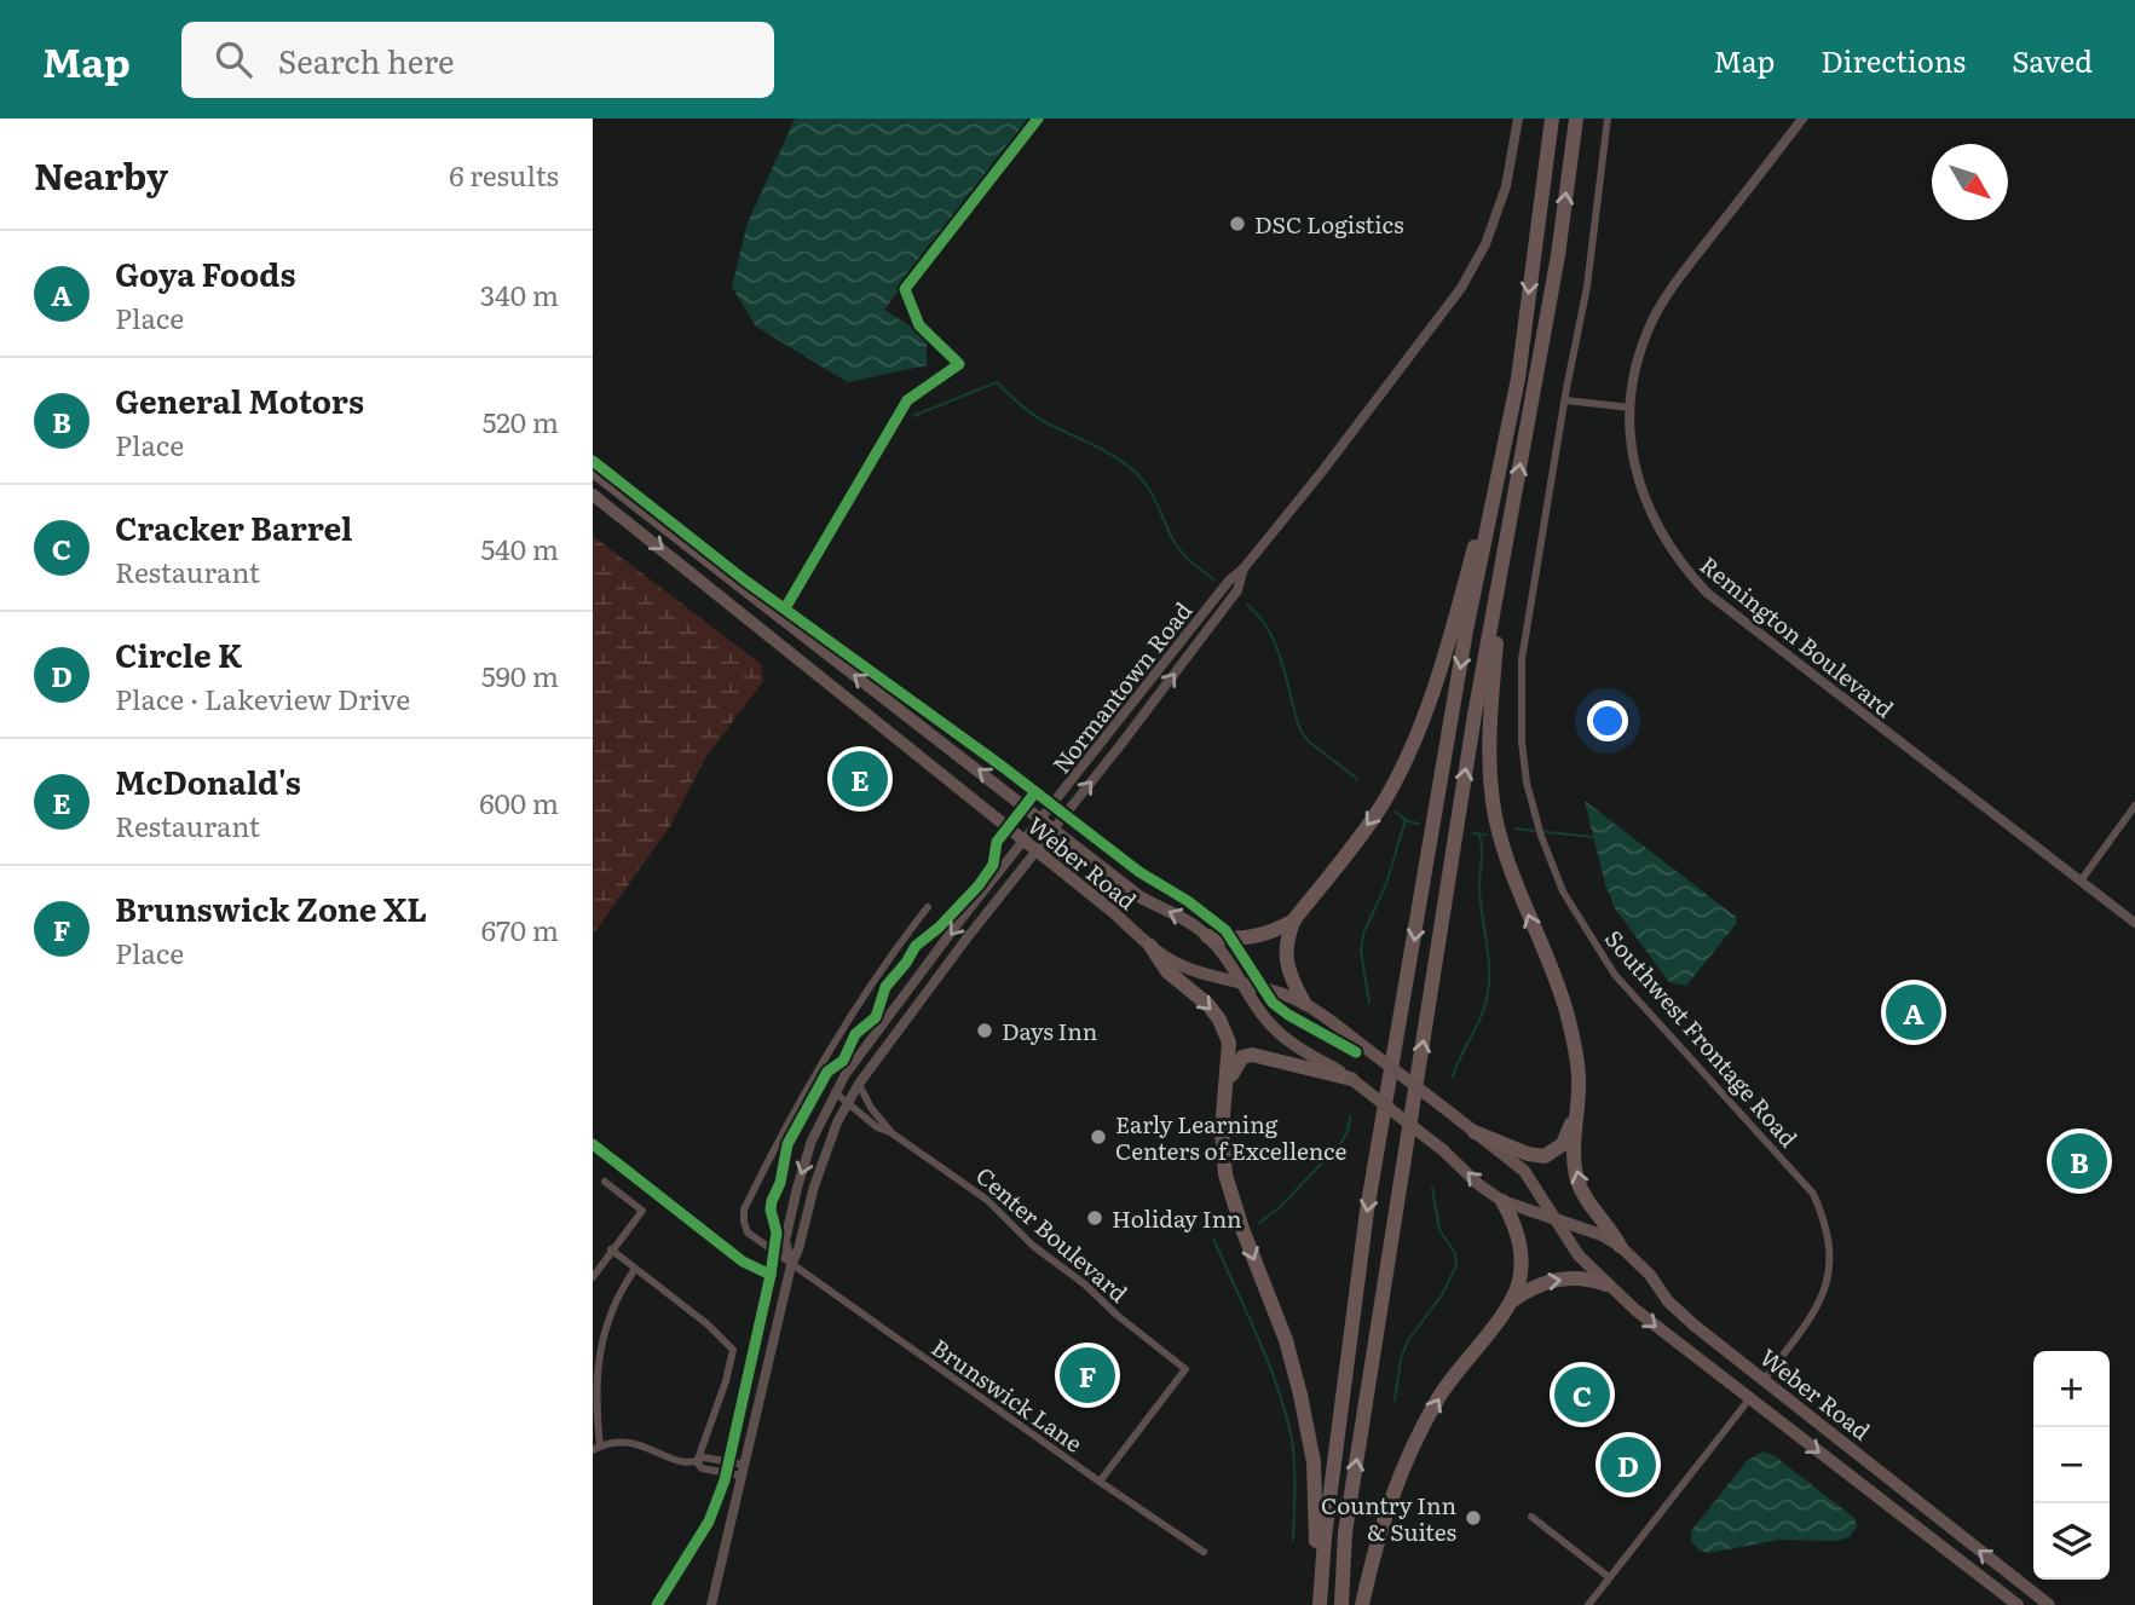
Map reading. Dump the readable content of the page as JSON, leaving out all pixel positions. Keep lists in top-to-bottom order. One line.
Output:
{"streets":{"main road":["Weber Road"],"street":["Remington Boulevard","Normantown Road","Southwest Frontage Road","Center Boulevard","Brunswick Lane"]},"crossings":[["Normantown Road","Weber Road"],["Normantown Road","Center Boulevard"],["Normantown Road","Brunswick Lane"],["Weber Road","Southwest Frontage Road"],["Center Boulevard","Brunswick Lane"]],"places":["DSC Logistics","Days Inn","Early Learning Centers of Excellence","Holiday Inn","Country Inn & Suites"],"north":"bottom right","page":{"header":"Map","search":"Search here","nav":["Map","Directions","Saved"],"heading":["Nearby","6 results"],"list":[{"mark":"A","name":"Goya Foods","note":"Place","value":"340 m"},{"mark":"B","name":"General Motors","note":"Place","value":"520 m"},{"mark":"C","name":"Cracker Barrel","note":"Restaurant","value":"540 m"},{"mark":"D","name":"Circle K","note":"Place · Lakeview Drive","value":"590 m"},{"mark":"E","name":"McDonald's","note":"Restaurant","value":"600 m"},{"mark":"F","name":"Brunswick Zone XL","note":"Place","value":"670 m"}],"pins":["E","A","B","F","C","D"],"map_buttons":["+","−"]}}
